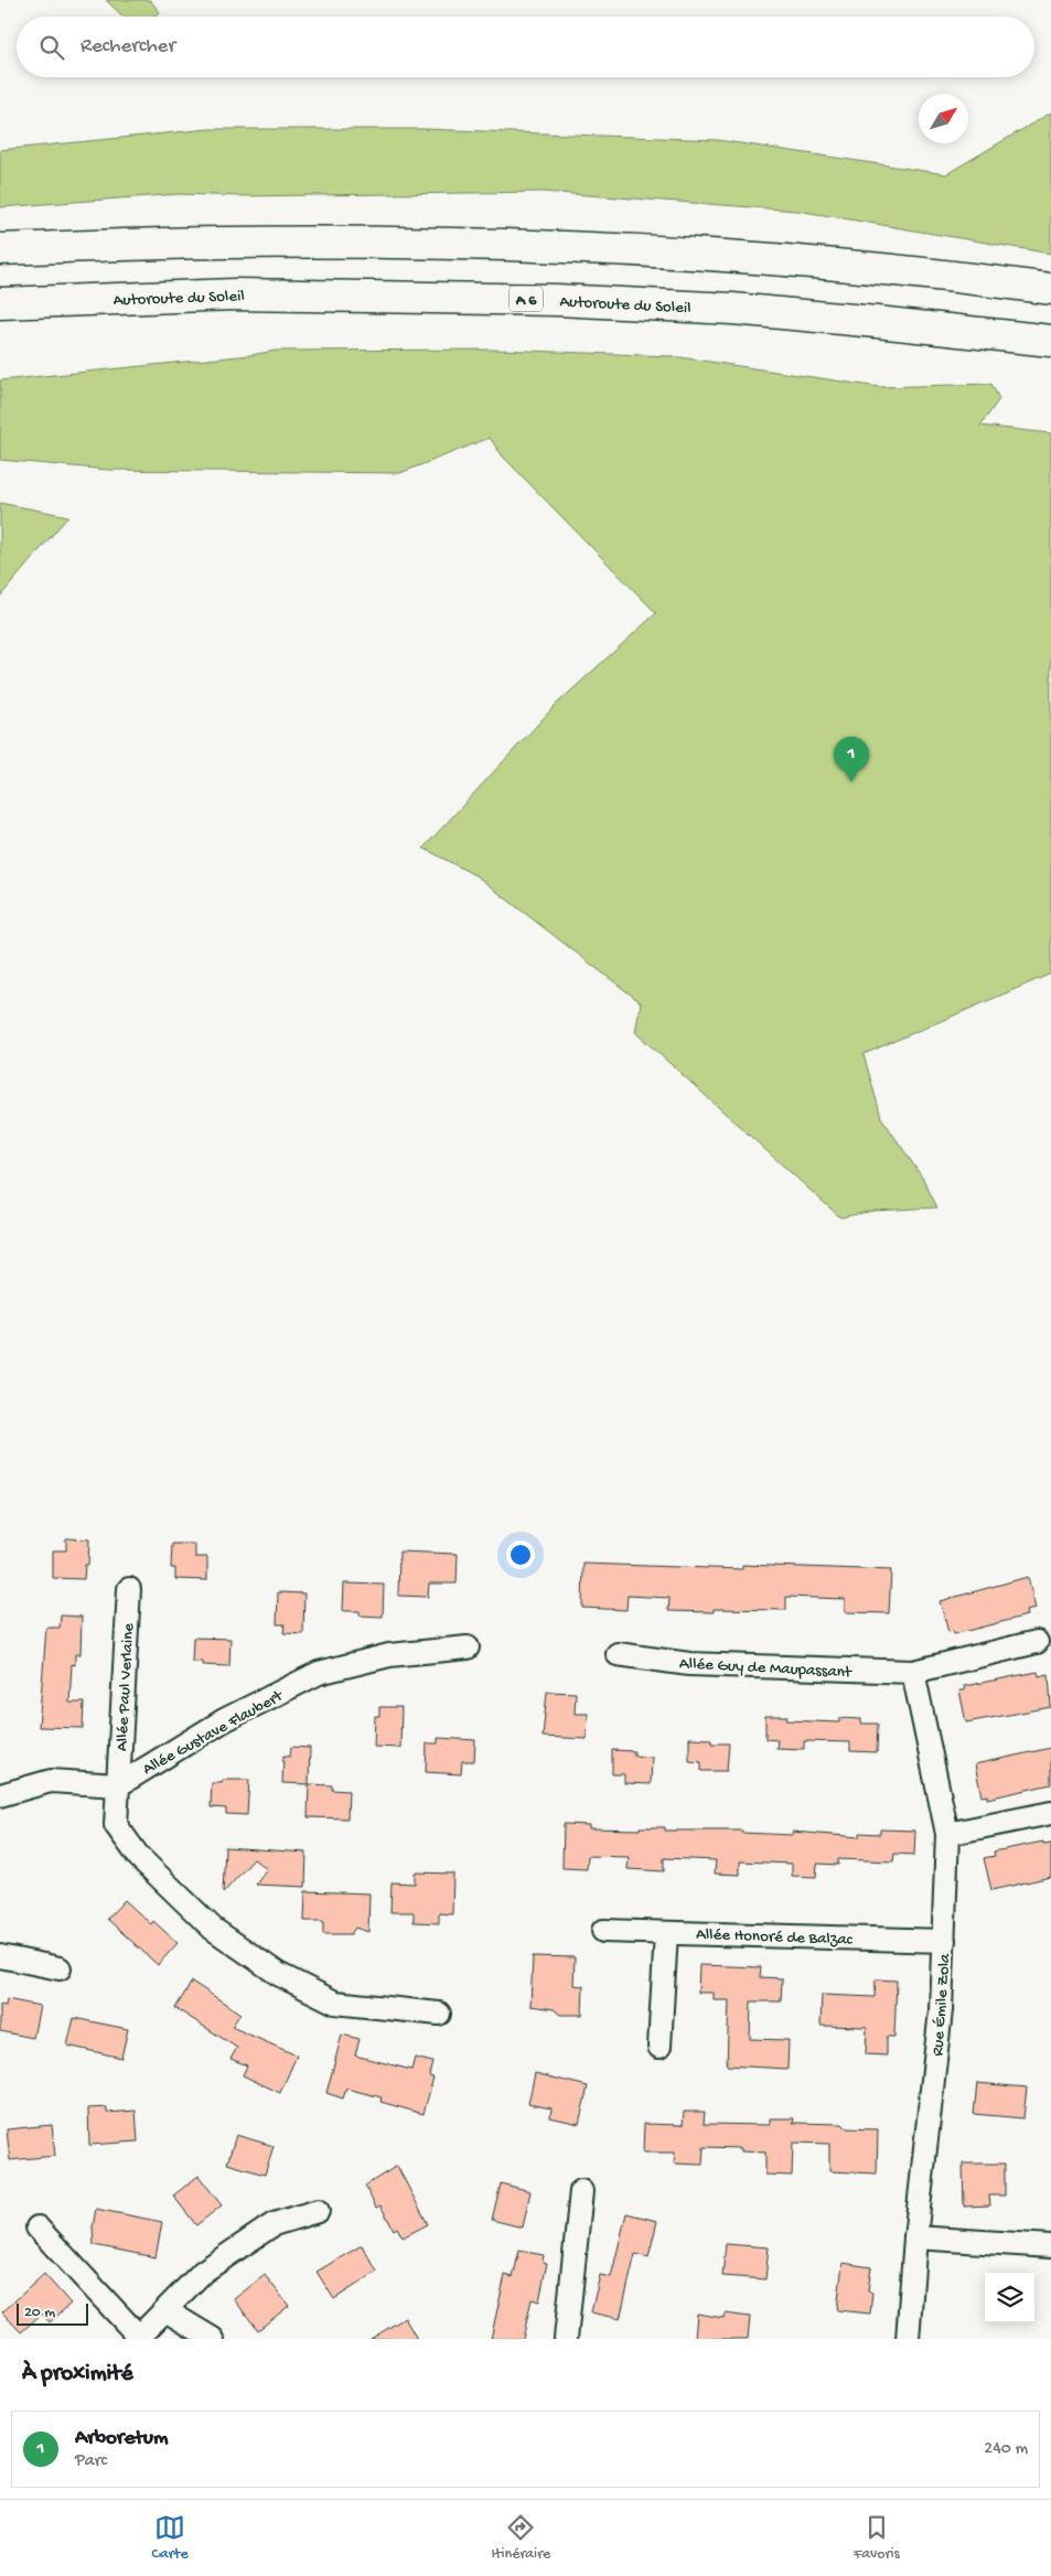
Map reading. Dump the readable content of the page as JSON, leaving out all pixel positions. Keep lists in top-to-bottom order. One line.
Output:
{"streets":{"highway":["Autoroute du Soleil","A 6"],"street":["Allée Guy de Maupassant","Allée Paul Verlaine","Allée Gustave Flaubert","Allée Honoré de Balzac","Rue Émile Zola"]},"crossings":[["Allée Guy de Maupassant","Rue Émile Zola"],["Allée Paul Verlaine","Allée Gustave Flaubert"],["Allée Honoré de Balzac","Rue Émile Zola"]],"scale_bar":"20 m","north":"top right","page":{"search":"Rechercher","pins":"1","scale":"20 m","heading":"À proximité","list":[{"mark":"1","name":"Arboretum","note":"Parc","value":"240 m"}],"nav":["Carte","Itinéraire","Favoris"]}}
